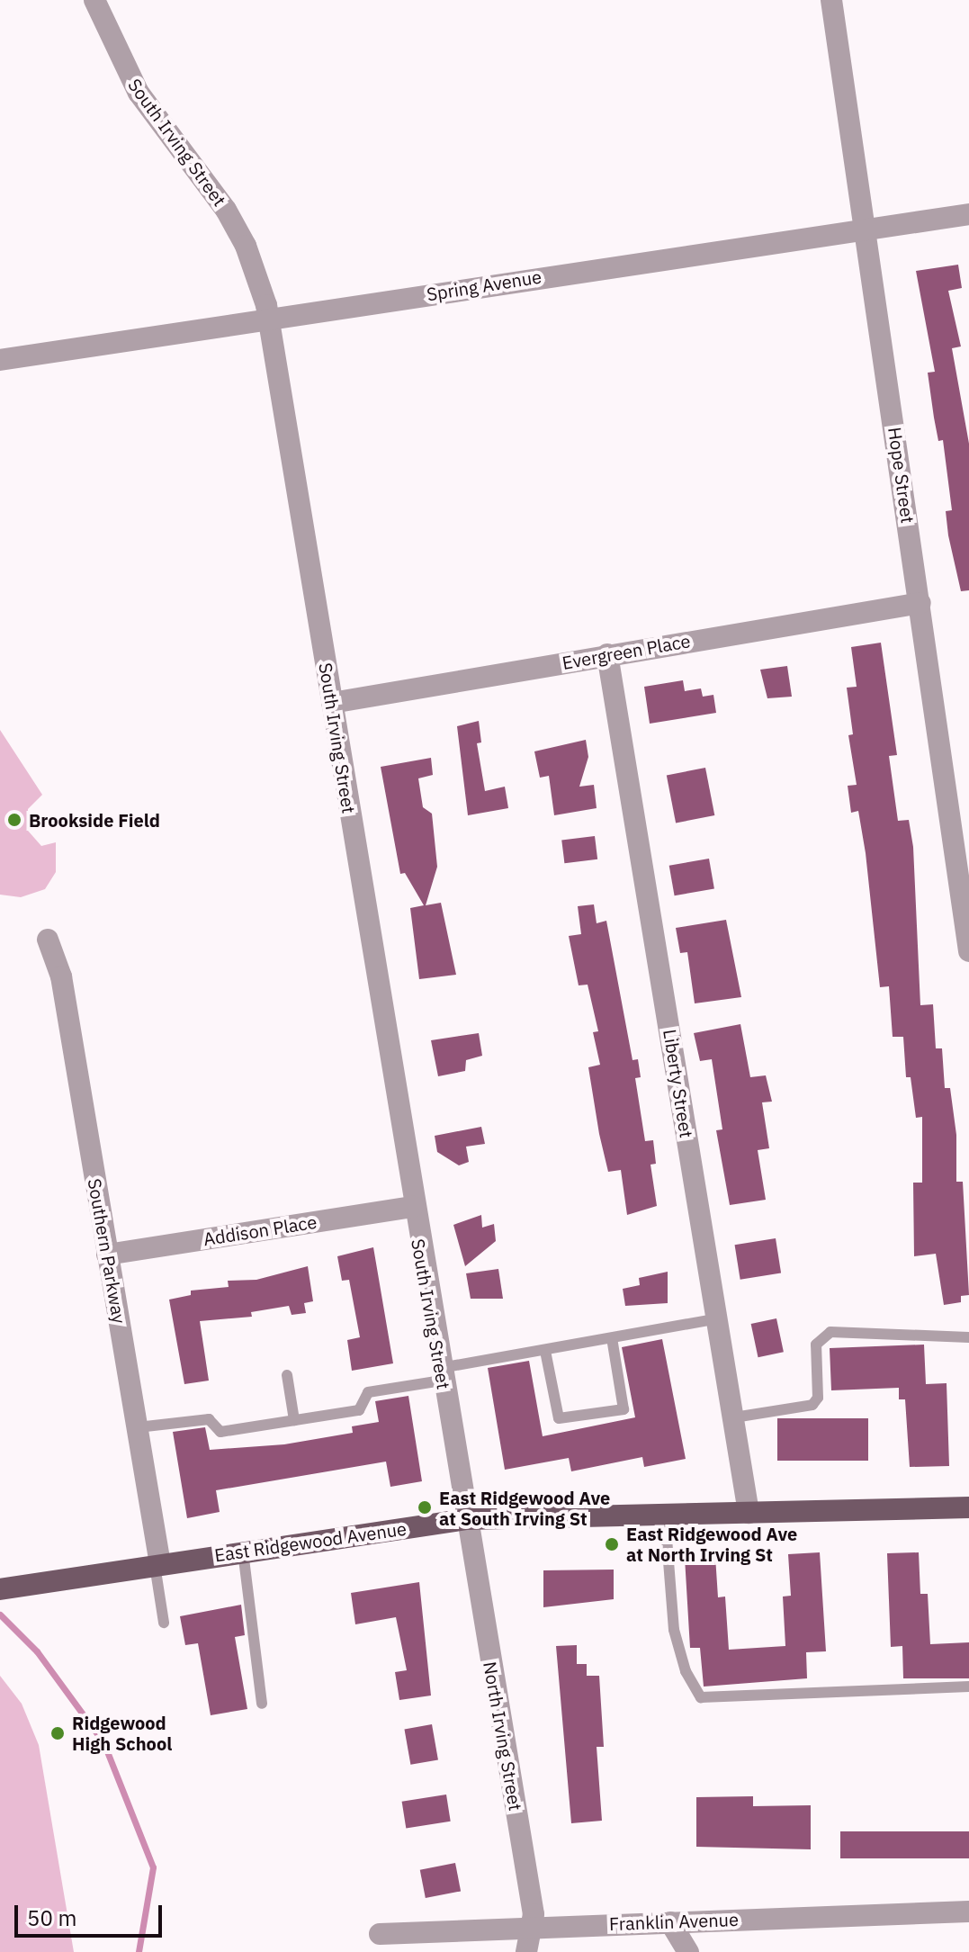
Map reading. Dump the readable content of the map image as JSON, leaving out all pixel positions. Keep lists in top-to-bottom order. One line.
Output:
{"streets":{"main road":["East Ridgewood Avenue"],"street":["South Irving Street","Spring Avenue","Hope Street","Evergreen Place","Liberty Street","Addison Place","Southern Parkway","North Irving Street","Franklin Avenue"]},"crossings":[["South Irving Street","Spring Avenue"],["South Irving Street","Evergreen Place"],["South Irving Street","Addison Place"],["South Irving Street","East Ridgewood Avenue"],["South Irving Street","North Irving Street"],["Spring Avenue","Hope Street"],["Hope Street","Evergreen Place"],["Evergreen Place","Liberty Street"],["Liberty Street","East Ridgewood Avenue"],["Addison Place","Southern Parkway"],["Southern Parkway","East Ridgewood Avenue"],["East Ridgewood Avenue","North Irving Street"],["North Irving Street","Franklin Avenue"]],"places":["Brookside Field","East Ridgewood Ave at South Irving St","East Ridgewood Ave at North Irving St","Ridgewood High School"],"scale_bar":"50 m"}
